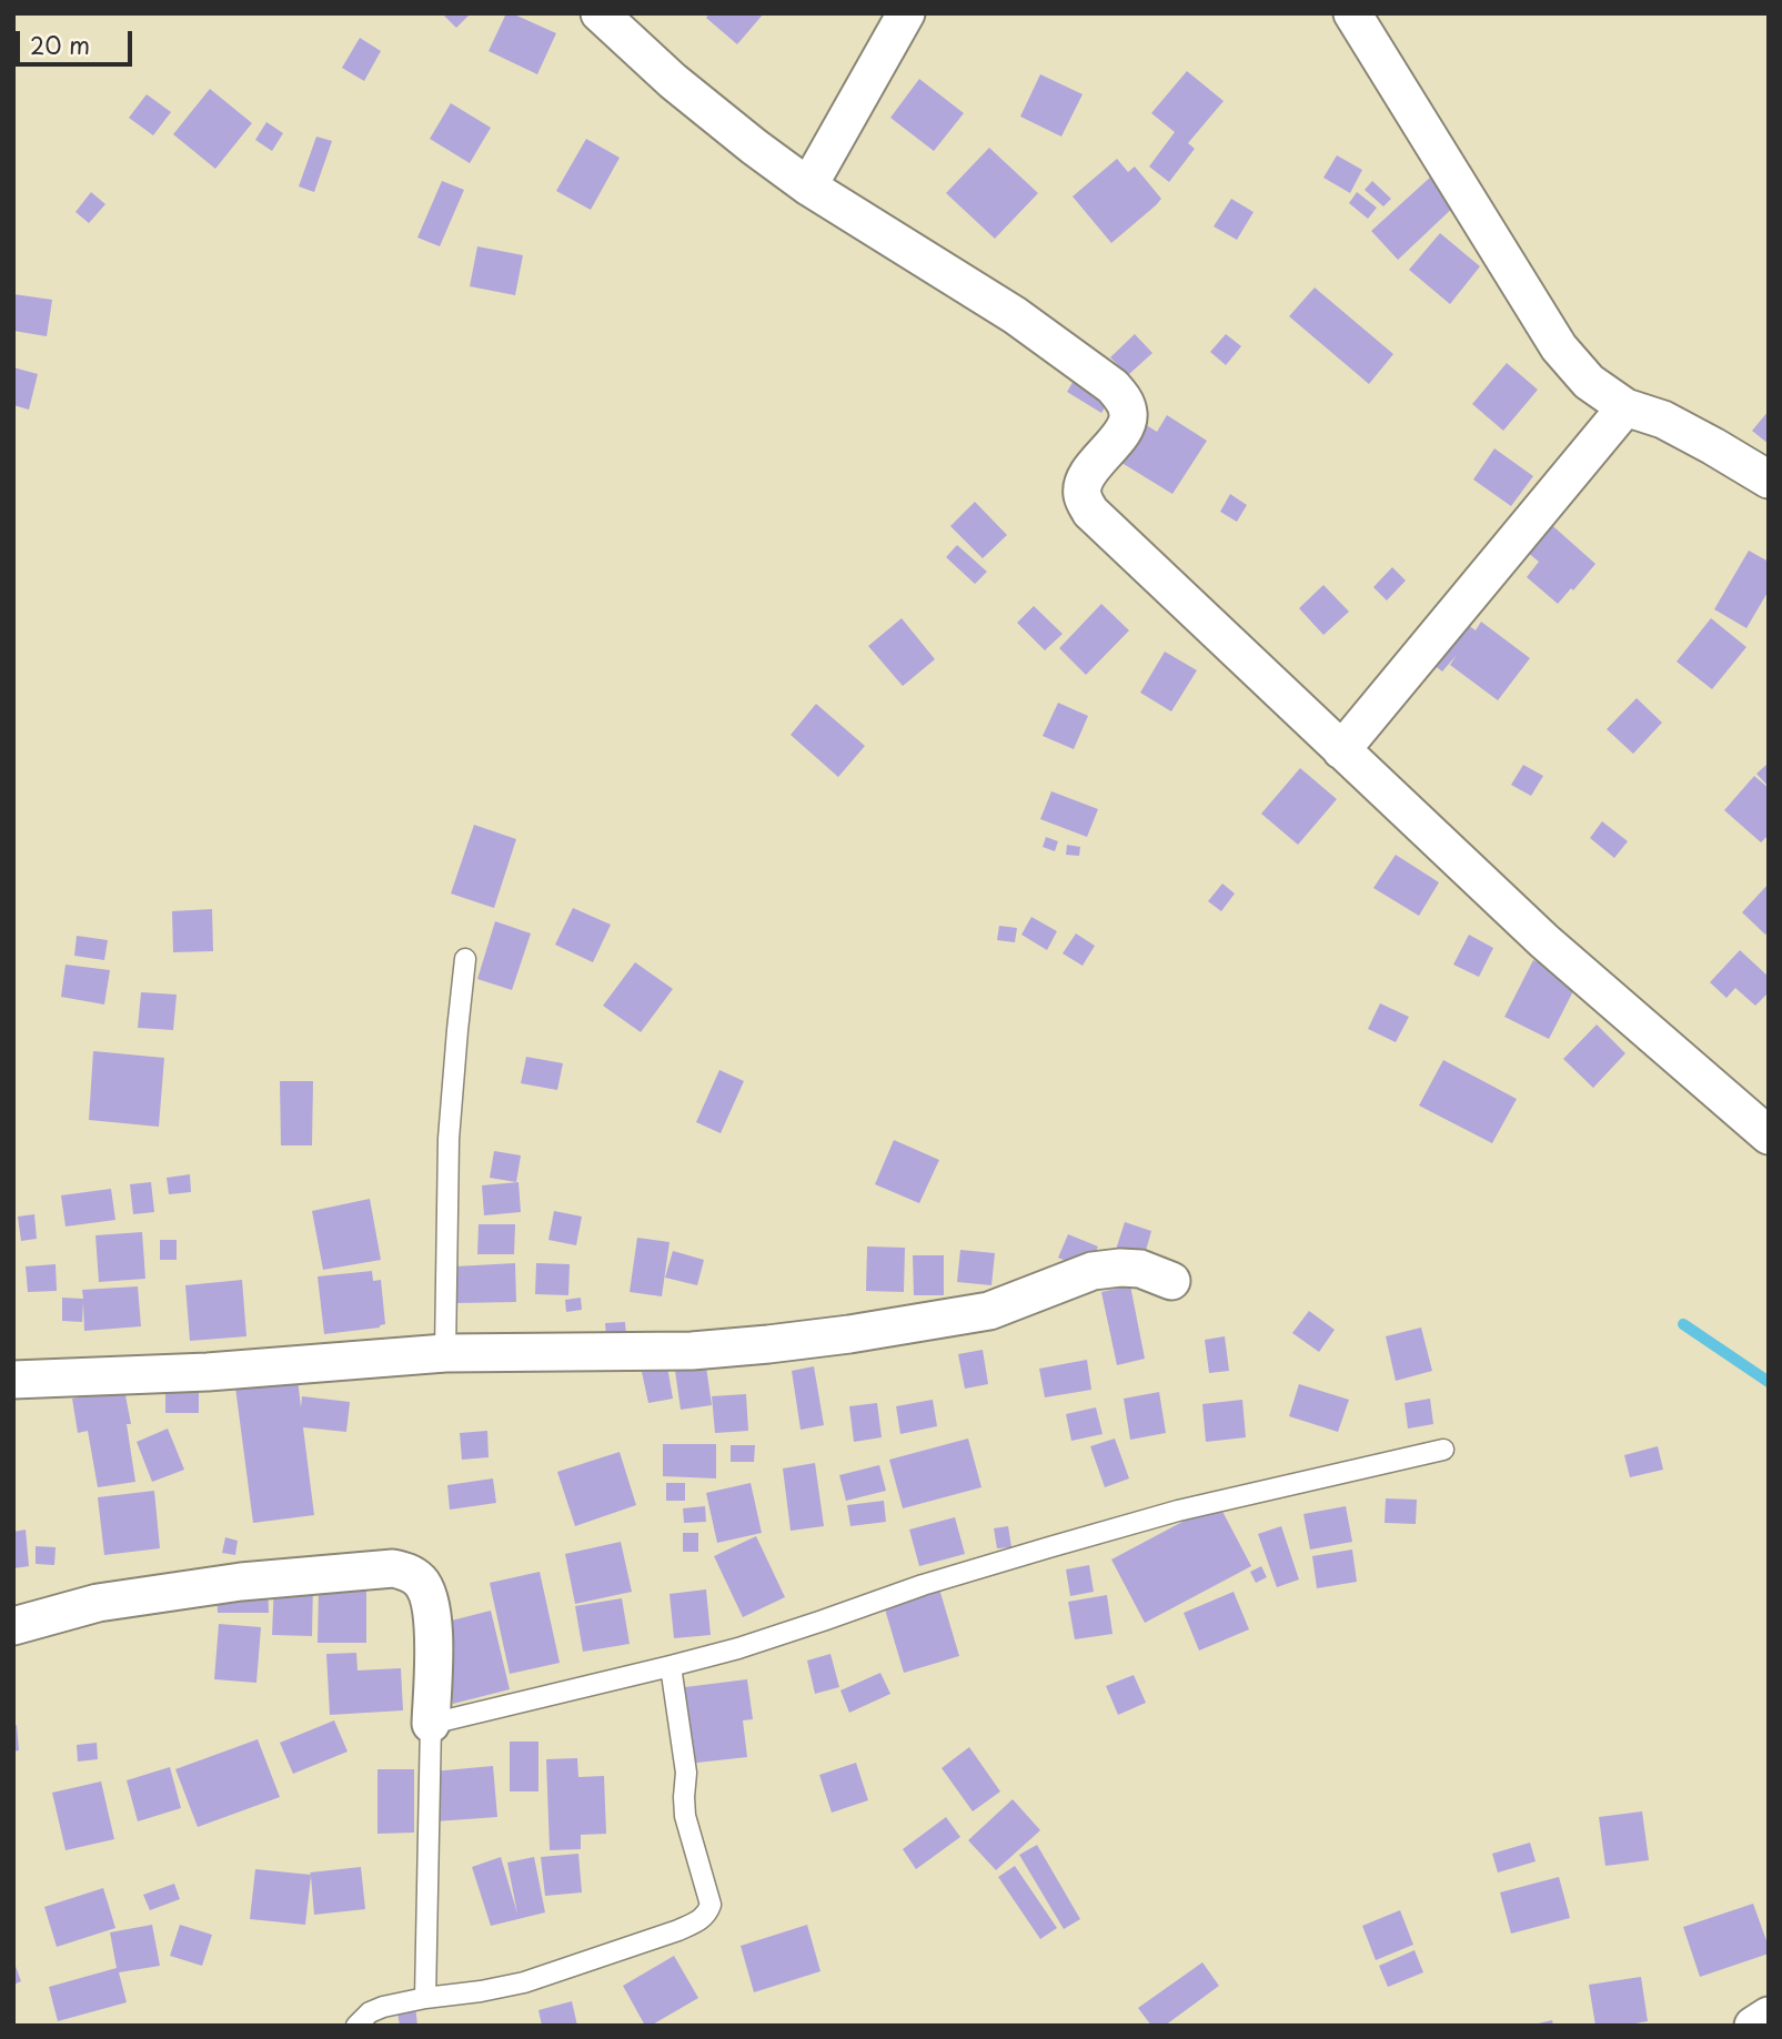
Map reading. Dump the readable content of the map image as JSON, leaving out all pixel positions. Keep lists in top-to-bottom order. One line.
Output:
{"scale_bar":"20 m"}
